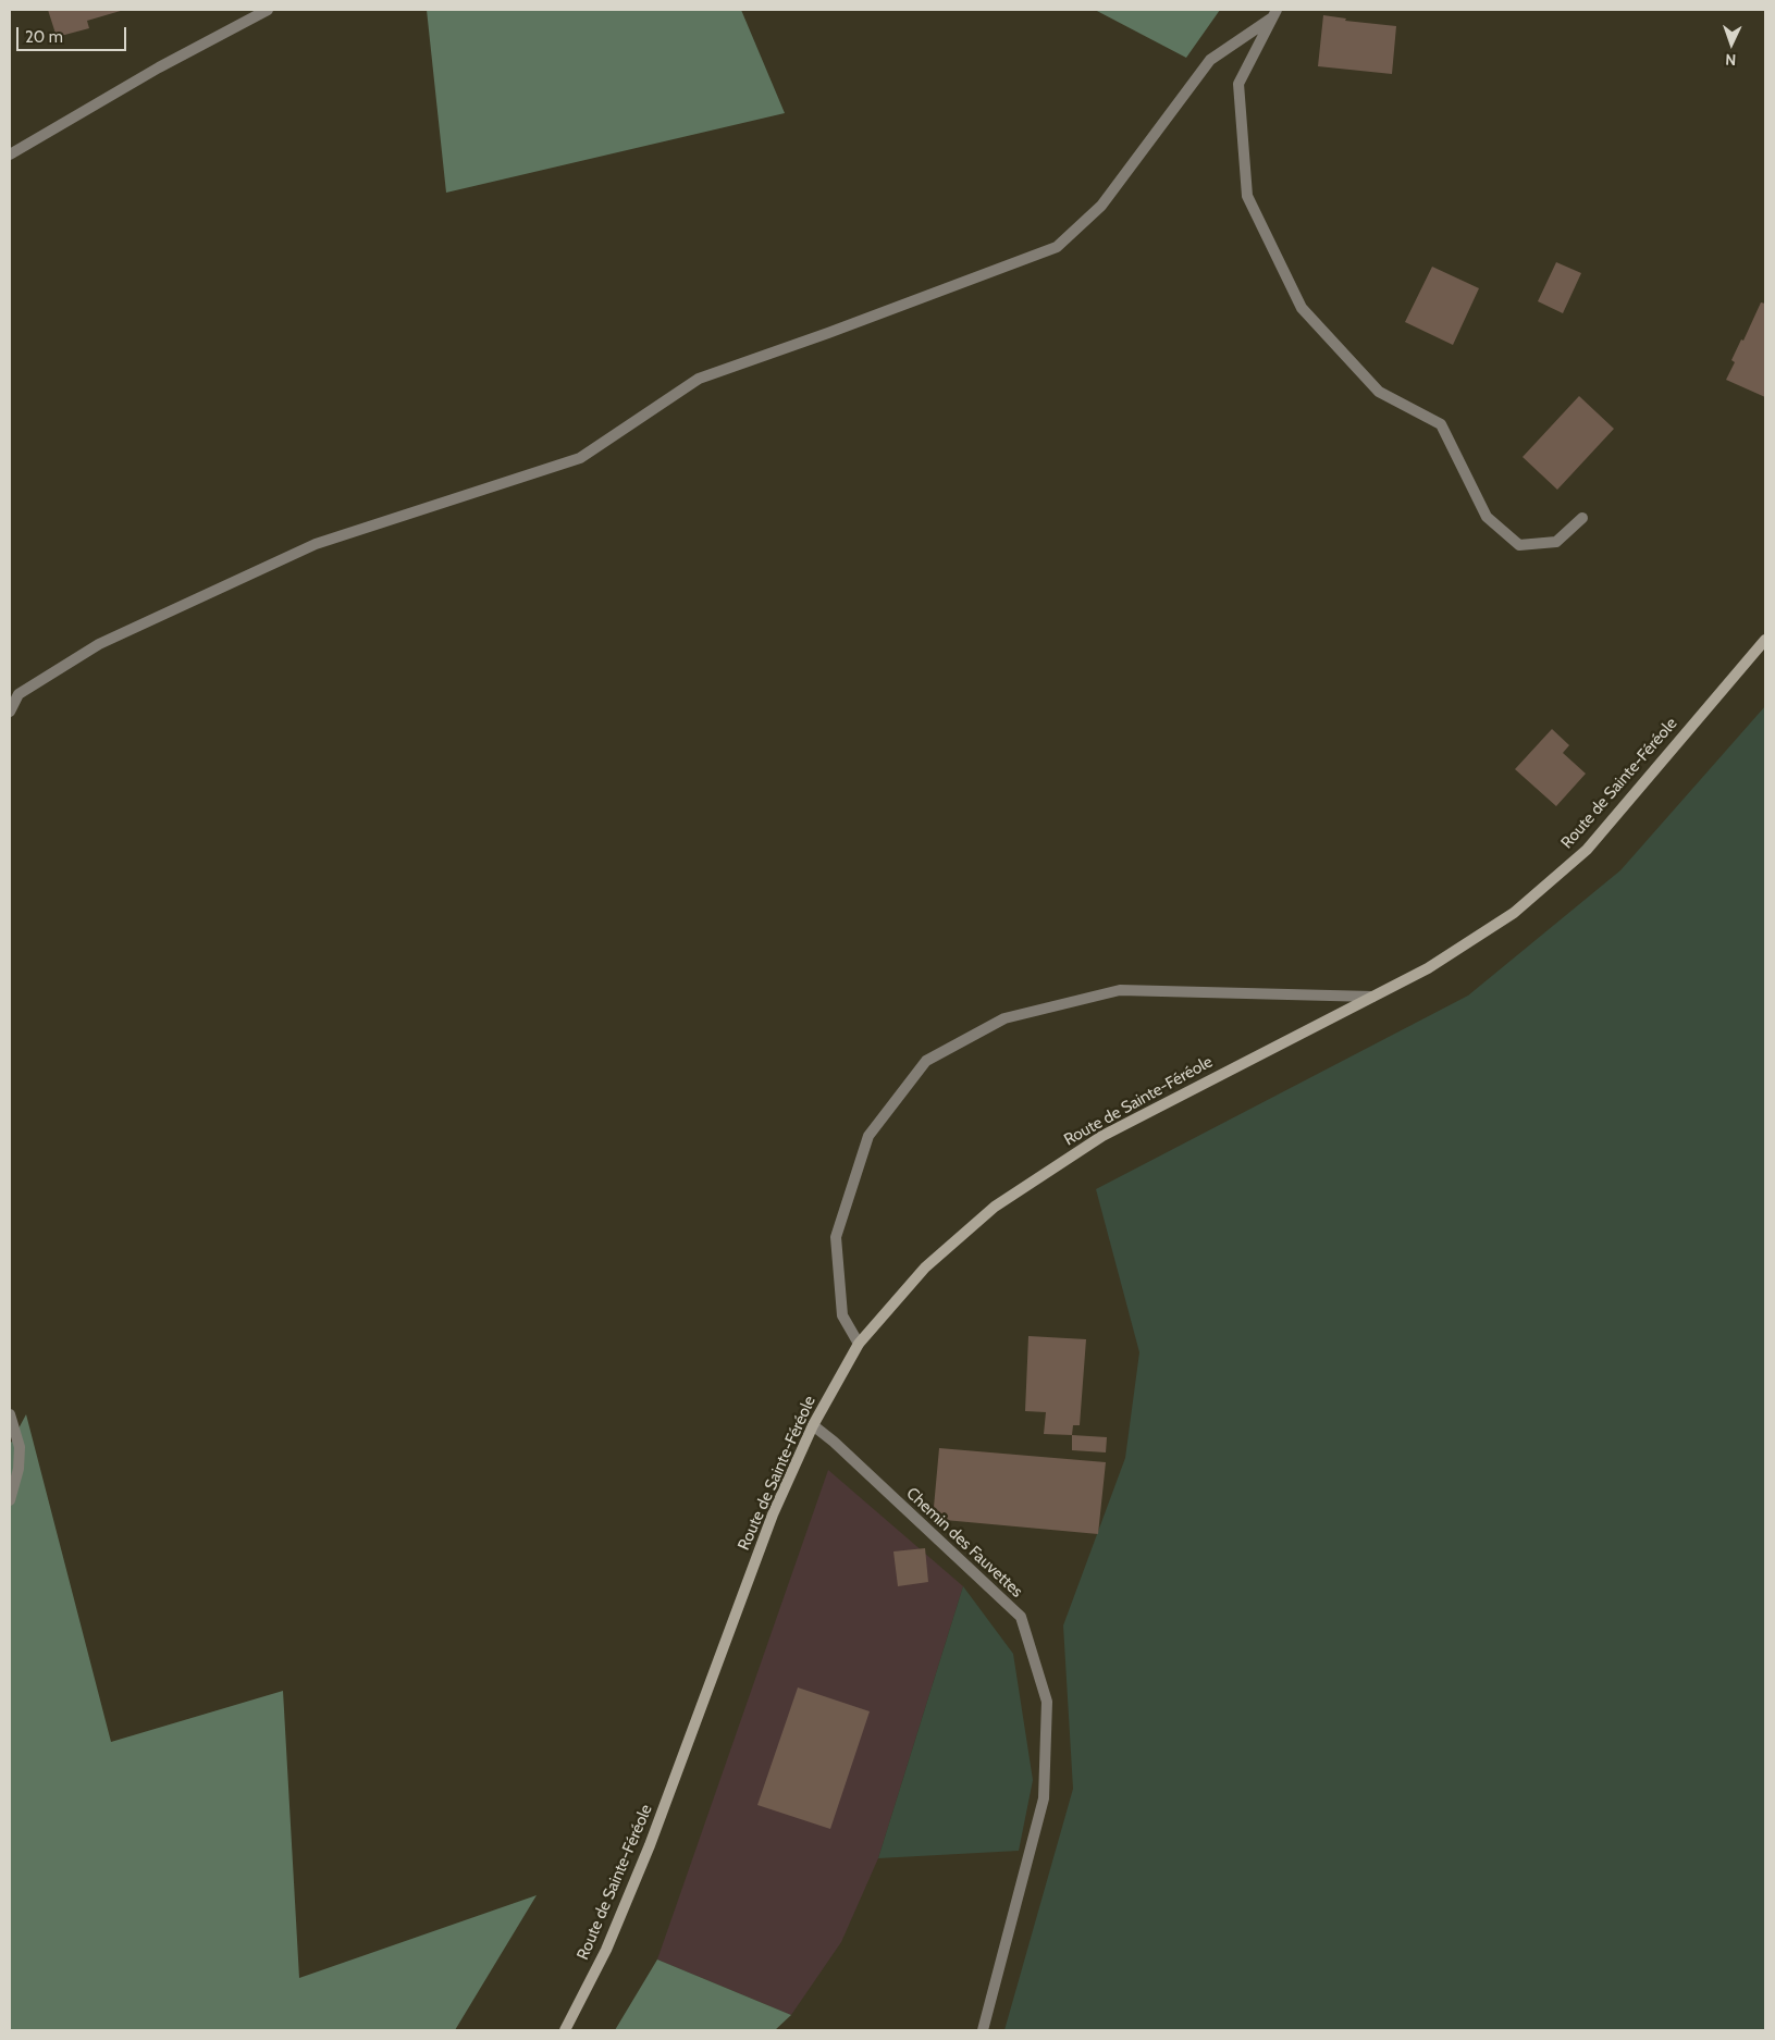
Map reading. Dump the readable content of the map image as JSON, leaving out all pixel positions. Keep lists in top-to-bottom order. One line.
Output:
{"streets":{"main road":["Route de Sainte-Féréole"],"street":["Chemin des Fauvettes"]},"crossings":[["Route de Sainte-Féréole","Chemin des Fauvettes"]],"scale_bar":"20 m","north":"bottom"}
